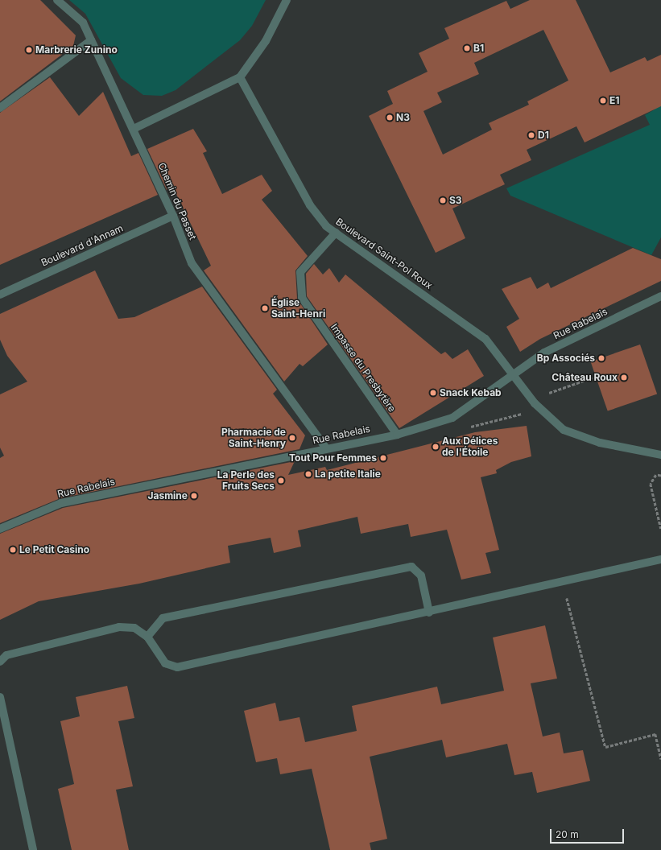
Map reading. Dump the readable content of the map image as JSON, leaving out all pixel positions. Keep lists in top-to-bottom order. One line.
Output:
{"streets":{"street":["Chemin du Passet","Boulevard d'Annam","Boulevard Saint-Pol Roux","Rue Rabelais","Impasse du Presbytère"]},"crossings":[["Chemin du Passet","Boulevard d'Annam"],["Chemin du Passet","Rue Rabelais"],["Boulevard Saint-Pol Roux","Rue Rabelais"],["Boulevard Saint-Pol Roux","Impasse du Presbytère"],["Rue Rabelais","Impasse du Presbytère"]],"places":["B1","Marbrerie Zunino","E1","N3","D1","S3","Église Saint-Henri","Bp Associés","Château Roux","Snack Kebab","Pharmacie de Saint-Henry","Aux Délices de l'Étoile","Tout Pour Femmes","La petite Italie","La Perle des Fruits Secs","Jasmine","Le Petit Casino"],"scale_bar":"20 m"}
